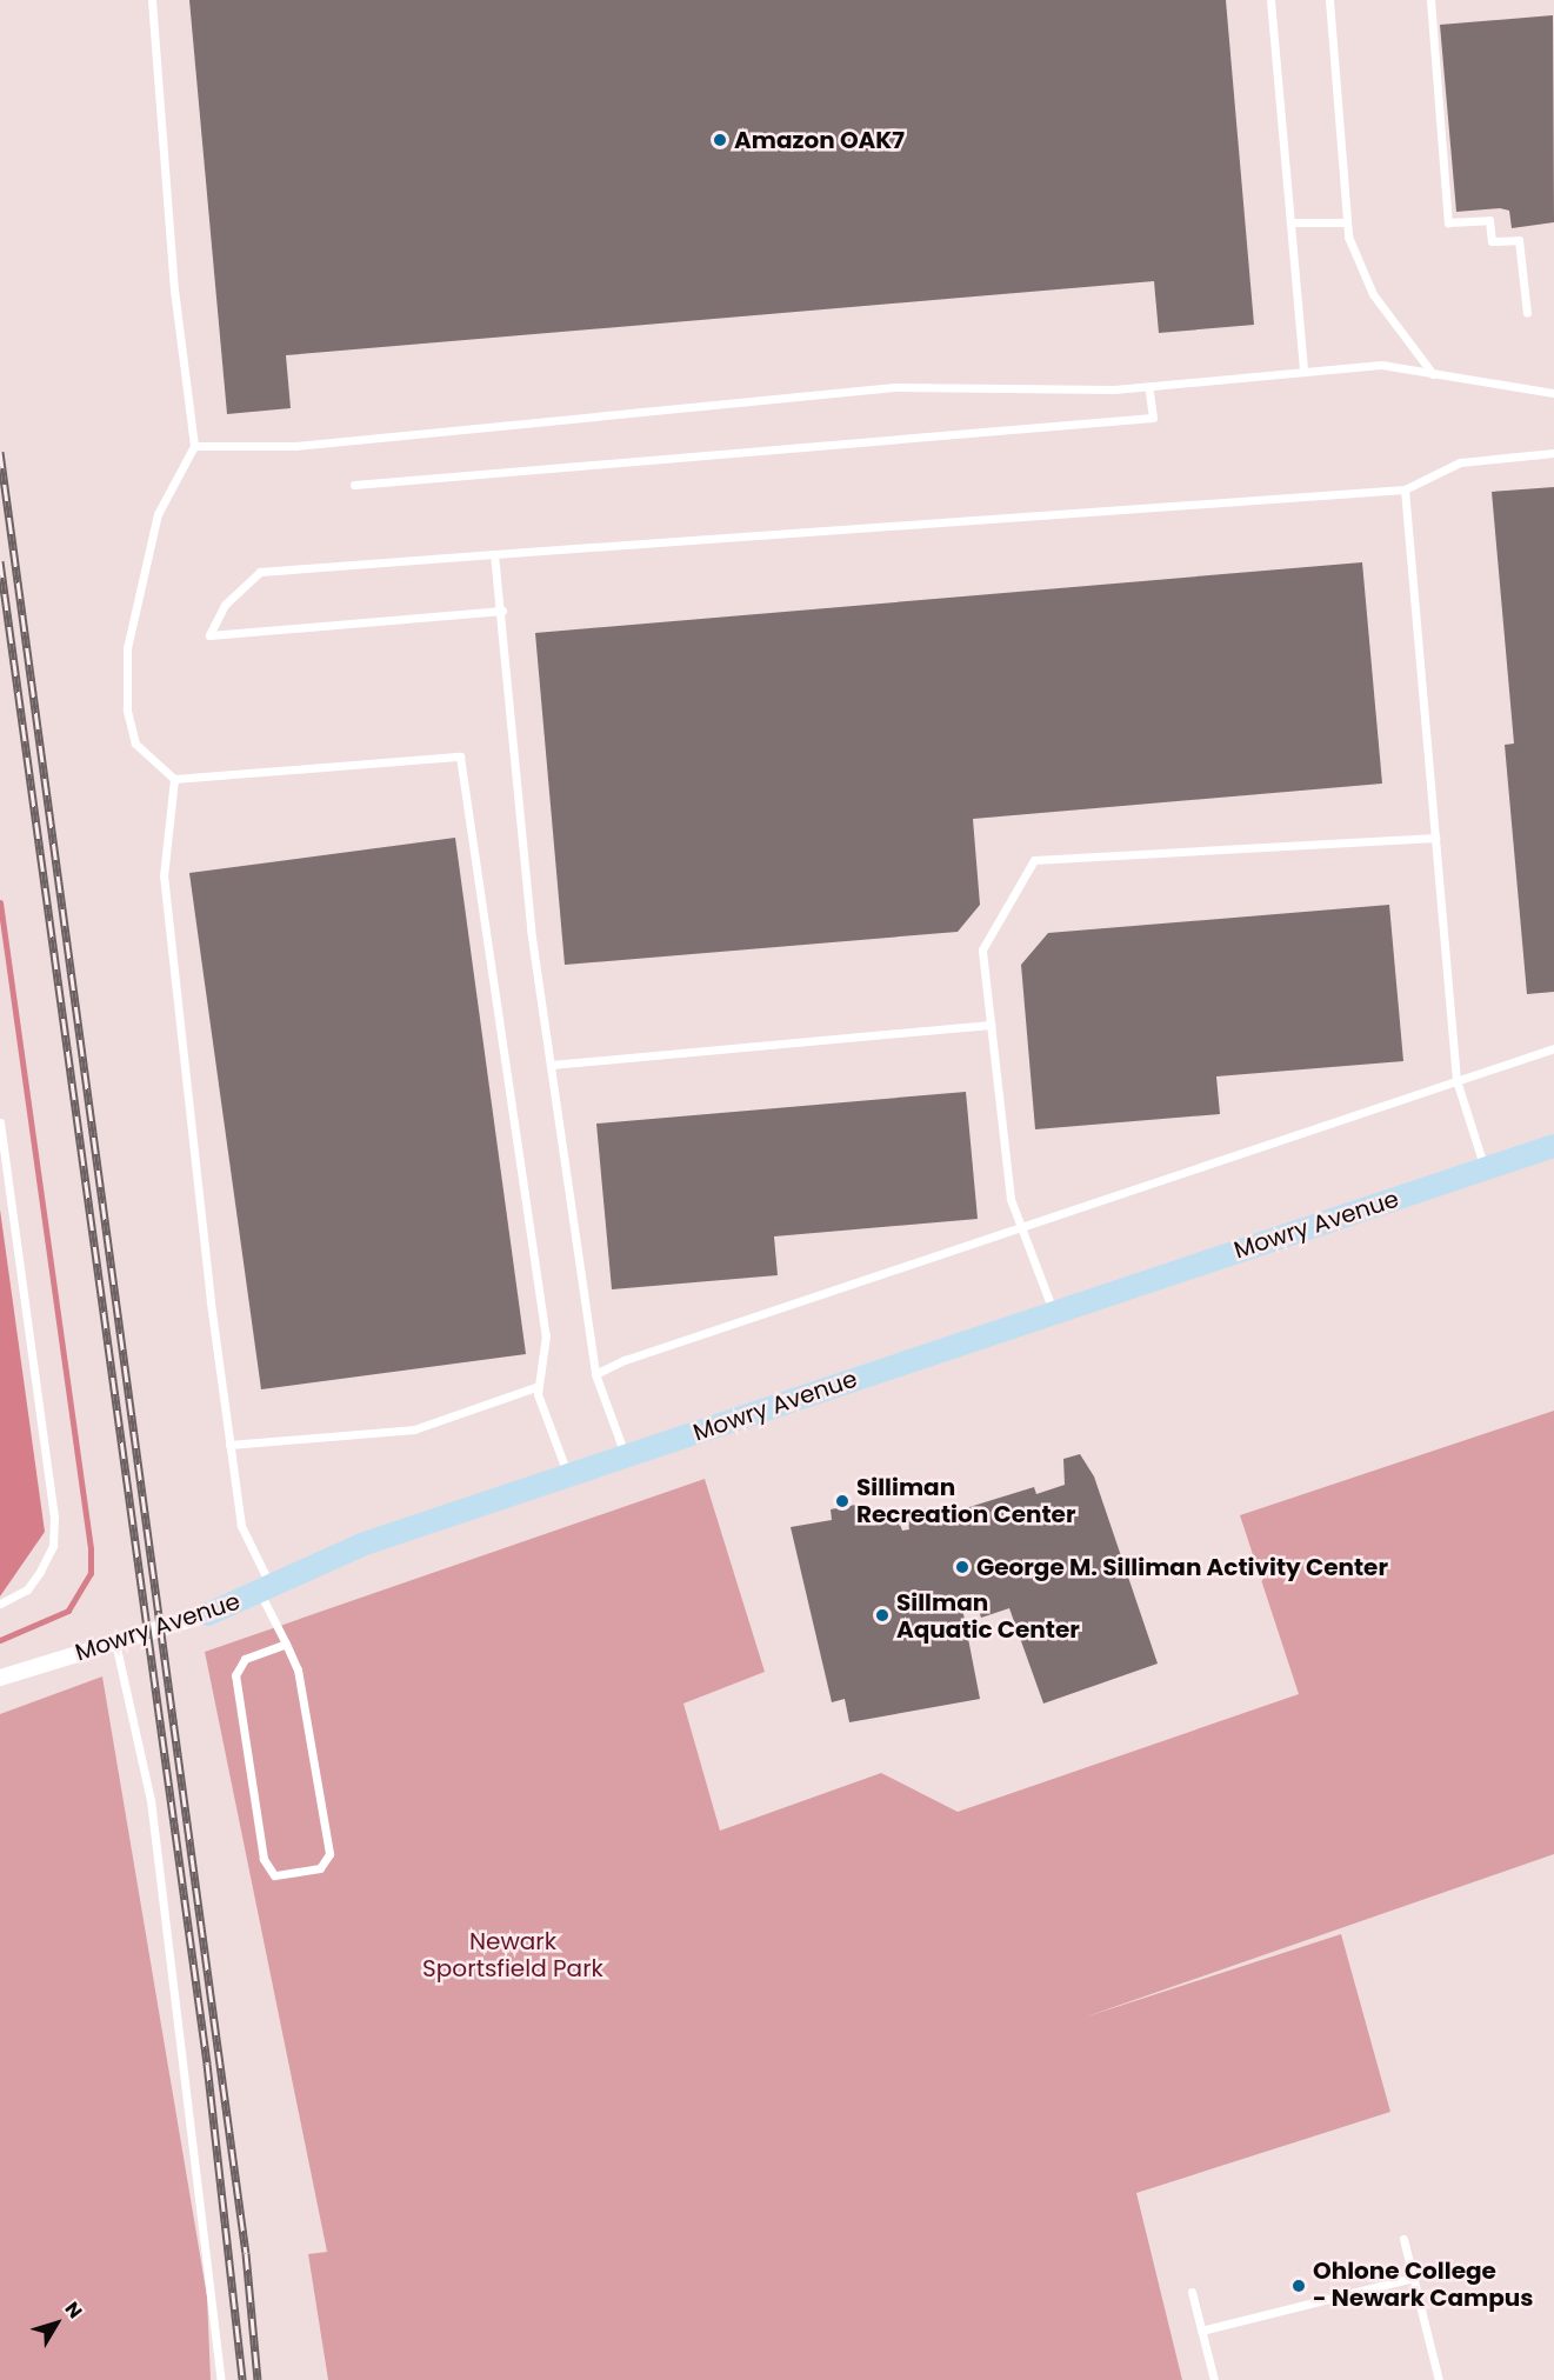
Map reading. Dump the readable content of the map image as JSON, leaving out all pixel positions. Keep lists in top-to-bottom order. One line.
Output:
{"streets":{"main road":["Mowry Avenue"]},"parks":["Newark Sportsfield Park"],"places":["Amazon OAK7","Silliman Recreation Center","George M. Silliman Activity Center","Sillman Aquatic Center","Ohlone College - Newark Campus"],"north":"top right"}
